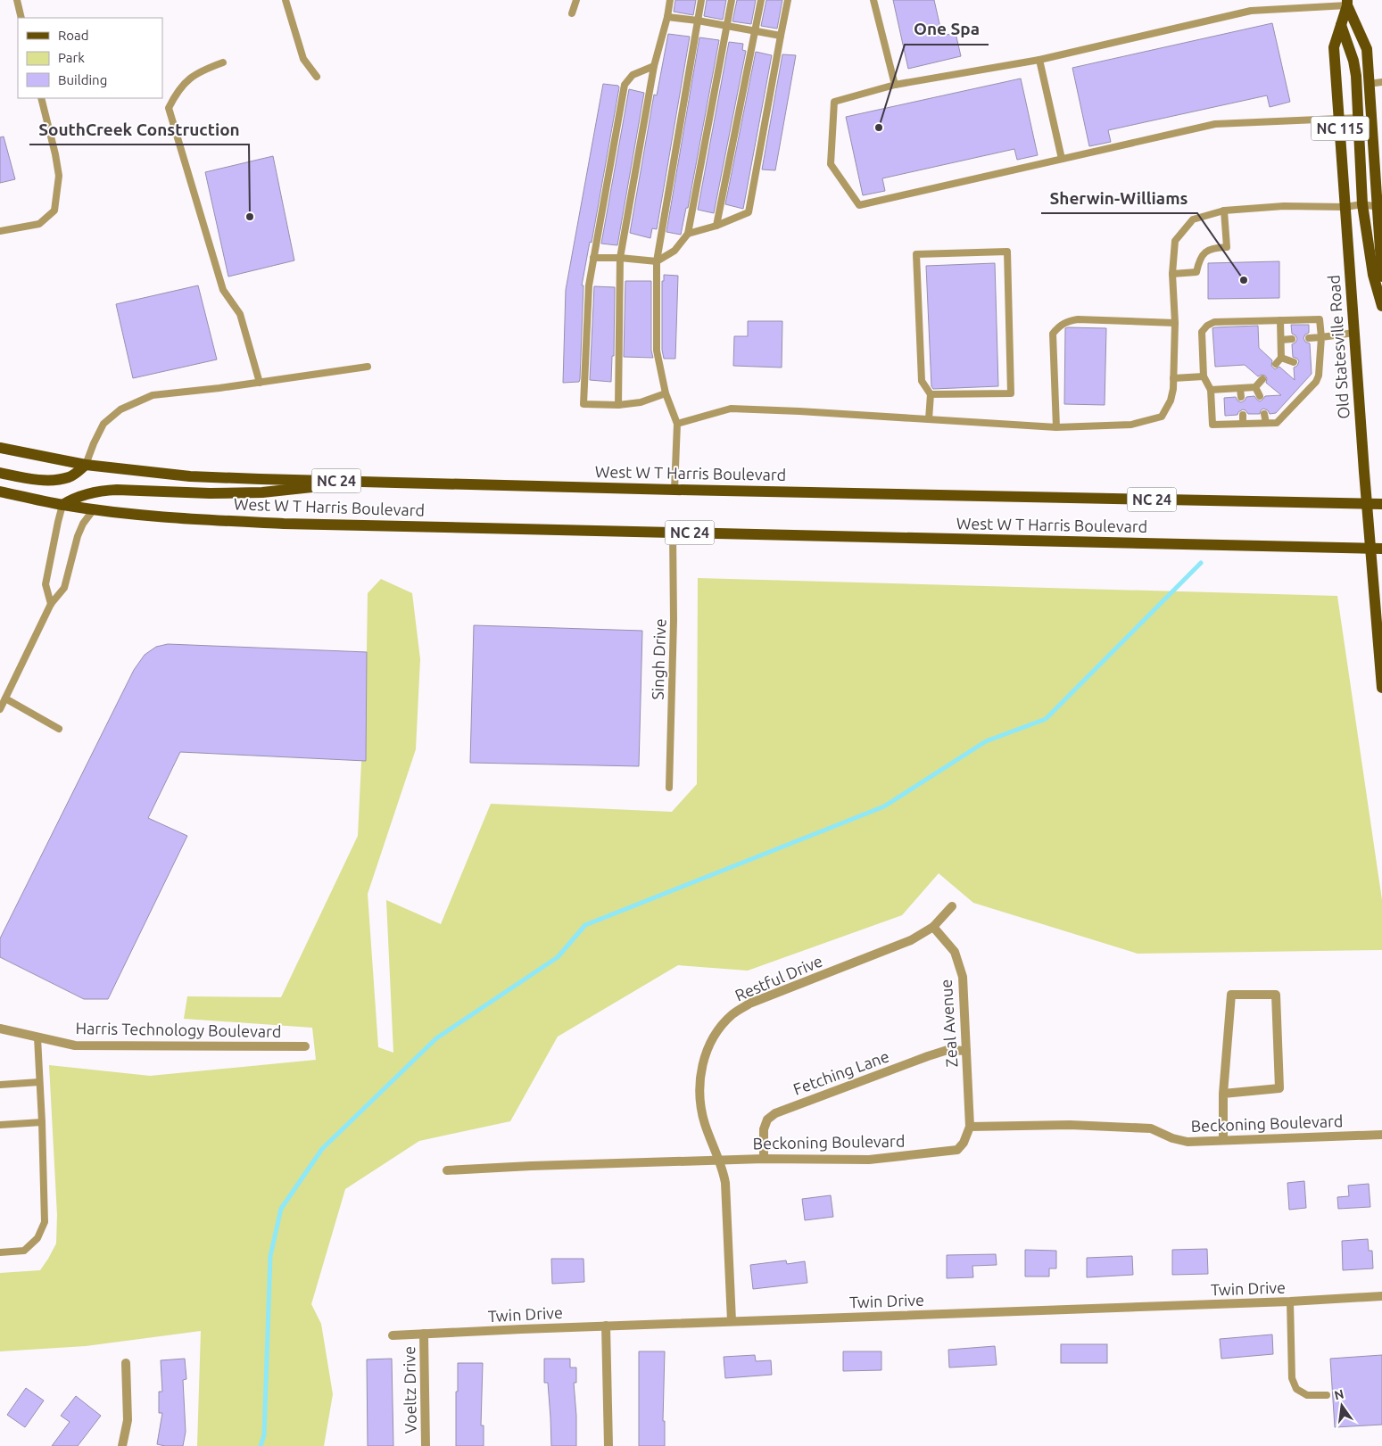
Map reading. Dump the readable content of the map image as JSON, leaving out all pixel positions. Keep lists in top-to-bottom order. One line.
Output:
{"streets":{"main road":["NC 115","Old Statesville Road","West W T Harris Boulevard","NC 24"],"street":["Restful Drive","Zeal Avenue","Harris Technology Boulevard","Fetching Lane","Beckoning Boulevard","Twin Drive","Voeltz Drive"],"lane":["Singh Drive"]},"crossings":[["NC 115","Old Statesville Road"],["Old Statesville Road","West W T Harris Boulevard"],["West W T Harris Boulevard","Singh Drive"],["Restful Drive","Zeal Avenue"],["Restful Drive","Beckoning Boulevard"],["Restful Drive","Twin Drive"],["Zeal Avenue","Fetching Lane"],["Zeal Avenue","Beckoning Boulevard"],["Fetching Lane","Beckoning Boulevard"],["Twin Drive","Voeltz Drive"]],"places":["One Spa","SouthCreek Construction","Sherwin-Williams"],"legend":["Road","Park","Building"],"north":"top"}
